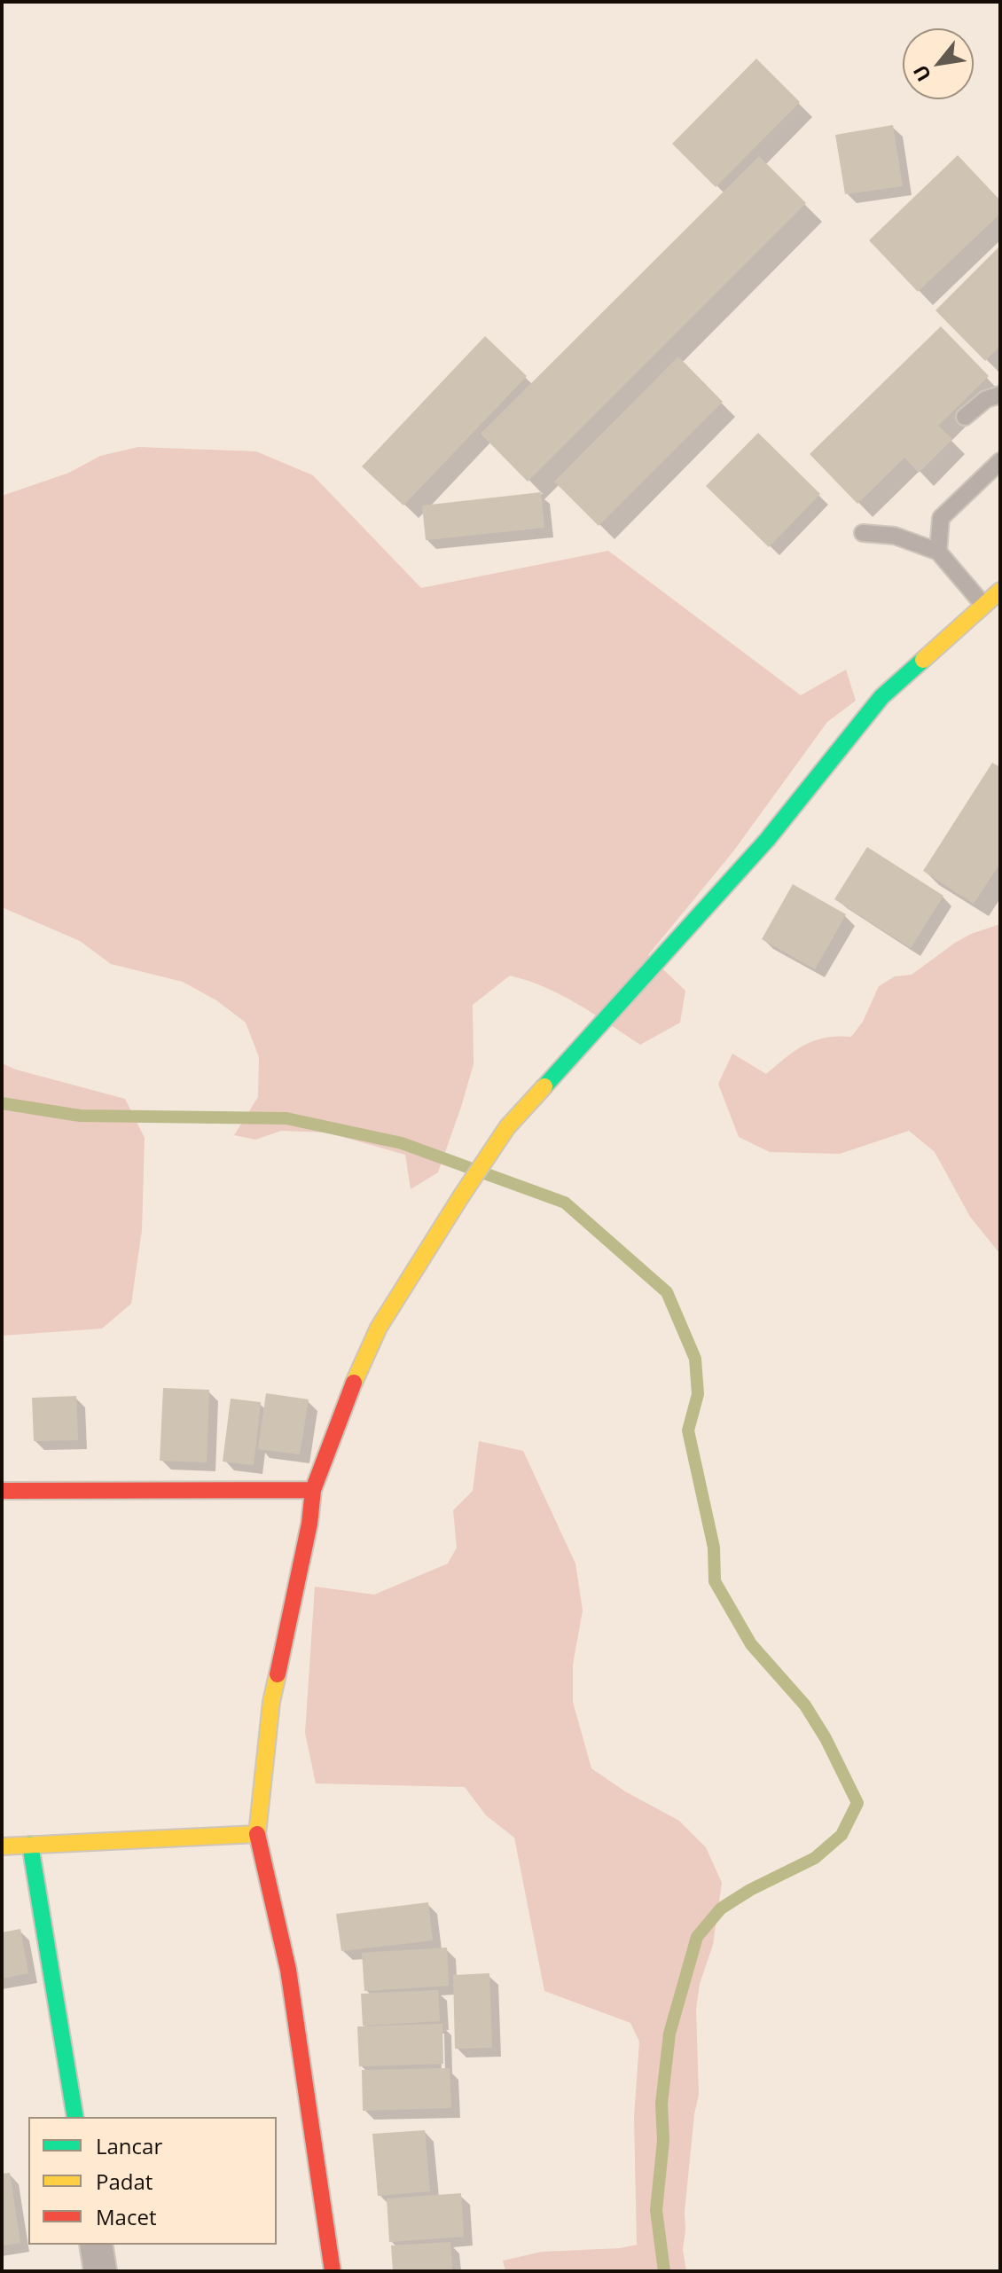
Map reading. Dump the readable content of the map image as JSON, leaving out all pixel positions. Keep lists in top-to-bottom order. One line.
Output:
{"legend":["Lancar","Padat","Macet"],"north":"bottom left"}
